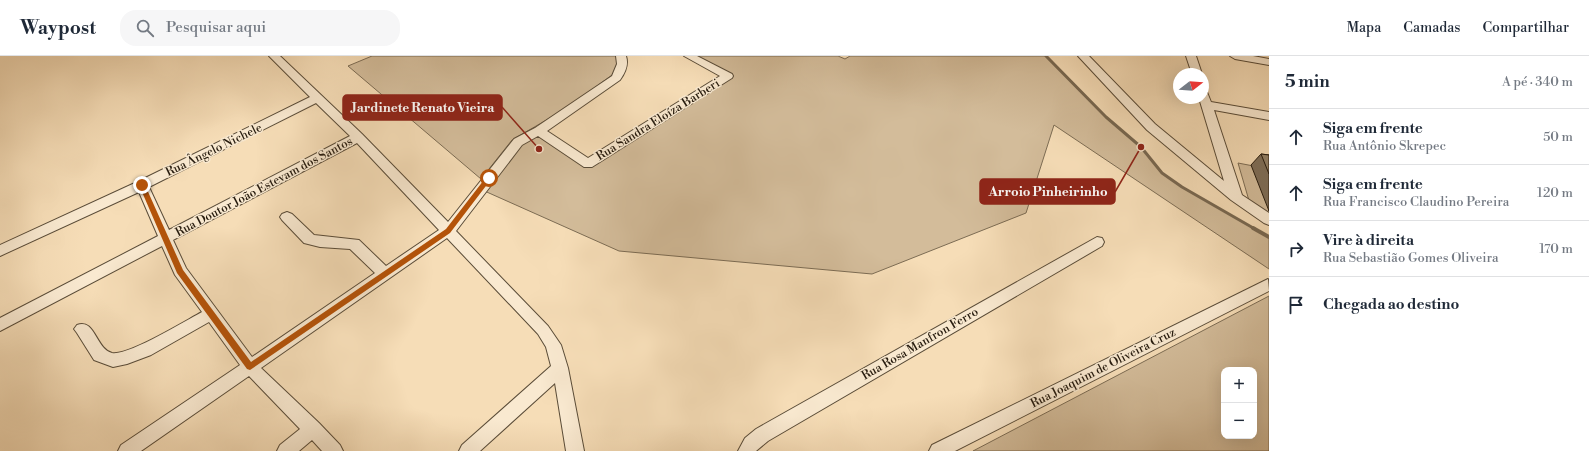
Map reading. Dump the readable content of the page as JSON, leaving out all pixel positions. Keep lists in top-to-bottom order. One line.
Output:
{"streets":{"street":["Rua Sandra Eloíza Barberi","Rua Ângelo Nichele","Rua Doutor João Estevam dos Santos","Rua Rosa Manfron Ferro","Rua Joaquim de Oliveira Cruz"]},"places":["Arroio Pinheirinho","Jardinete Renato Vieira"],"north":"right","page":{"header":"Waypost","search":"Pesquisar aqui","nav":["Mapa","Camadas","Compartilhar"],"heading":["5 min","A pé · 340 m"],"list":[["Siga em frente","Rua Antônio Skrepec","50 m"],["Siga em frente","Rua Francisco Claudino Pereira","120 m"],["Vire à direita","Rua Sebastião Gomes Oliveira","170 m"],"Chegada ao destino"],"map_buttons":["+","−"]}}
